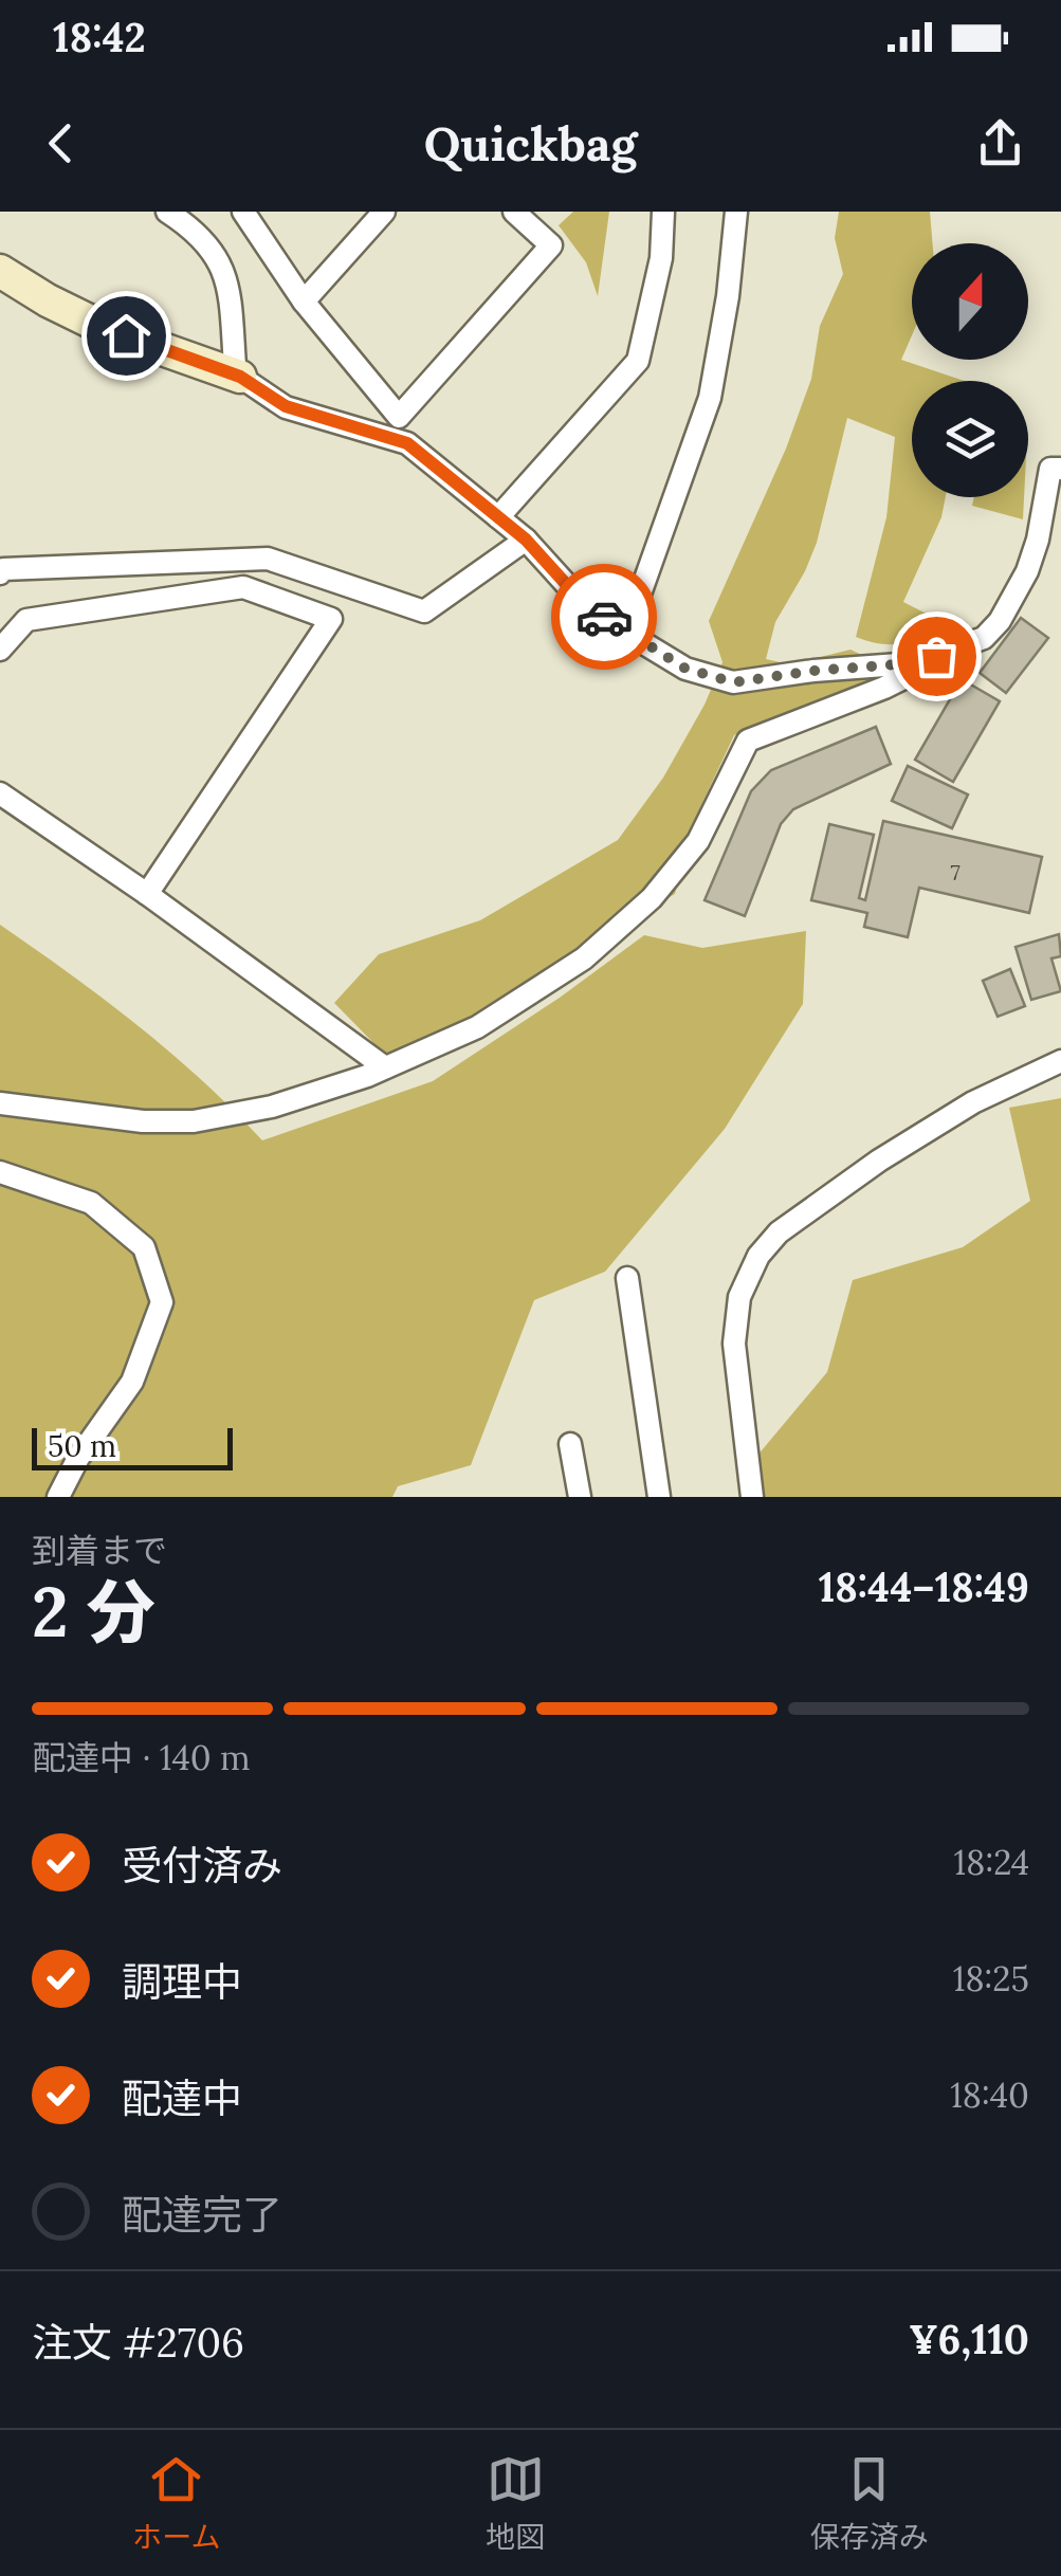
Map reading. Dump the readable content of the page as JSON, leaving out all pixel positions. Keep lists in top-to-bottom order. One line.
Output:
{"house_numbers":["7"],"scale_bar":"50 m","north":"top","page":{"status":"18:42","header":"Quickbag","scale":"50 m","heading":["2 分","到着まで","18:44–18:49"],"panel":["注文 #2706","¥6,110"],"bar":"配達中 · 140 m","list":[["受付済み","18:24"],["調理中","18:25"],["配達中","18:40"],"配達完了"],"tabs":["ホーム","地図","保存済み"]}}
